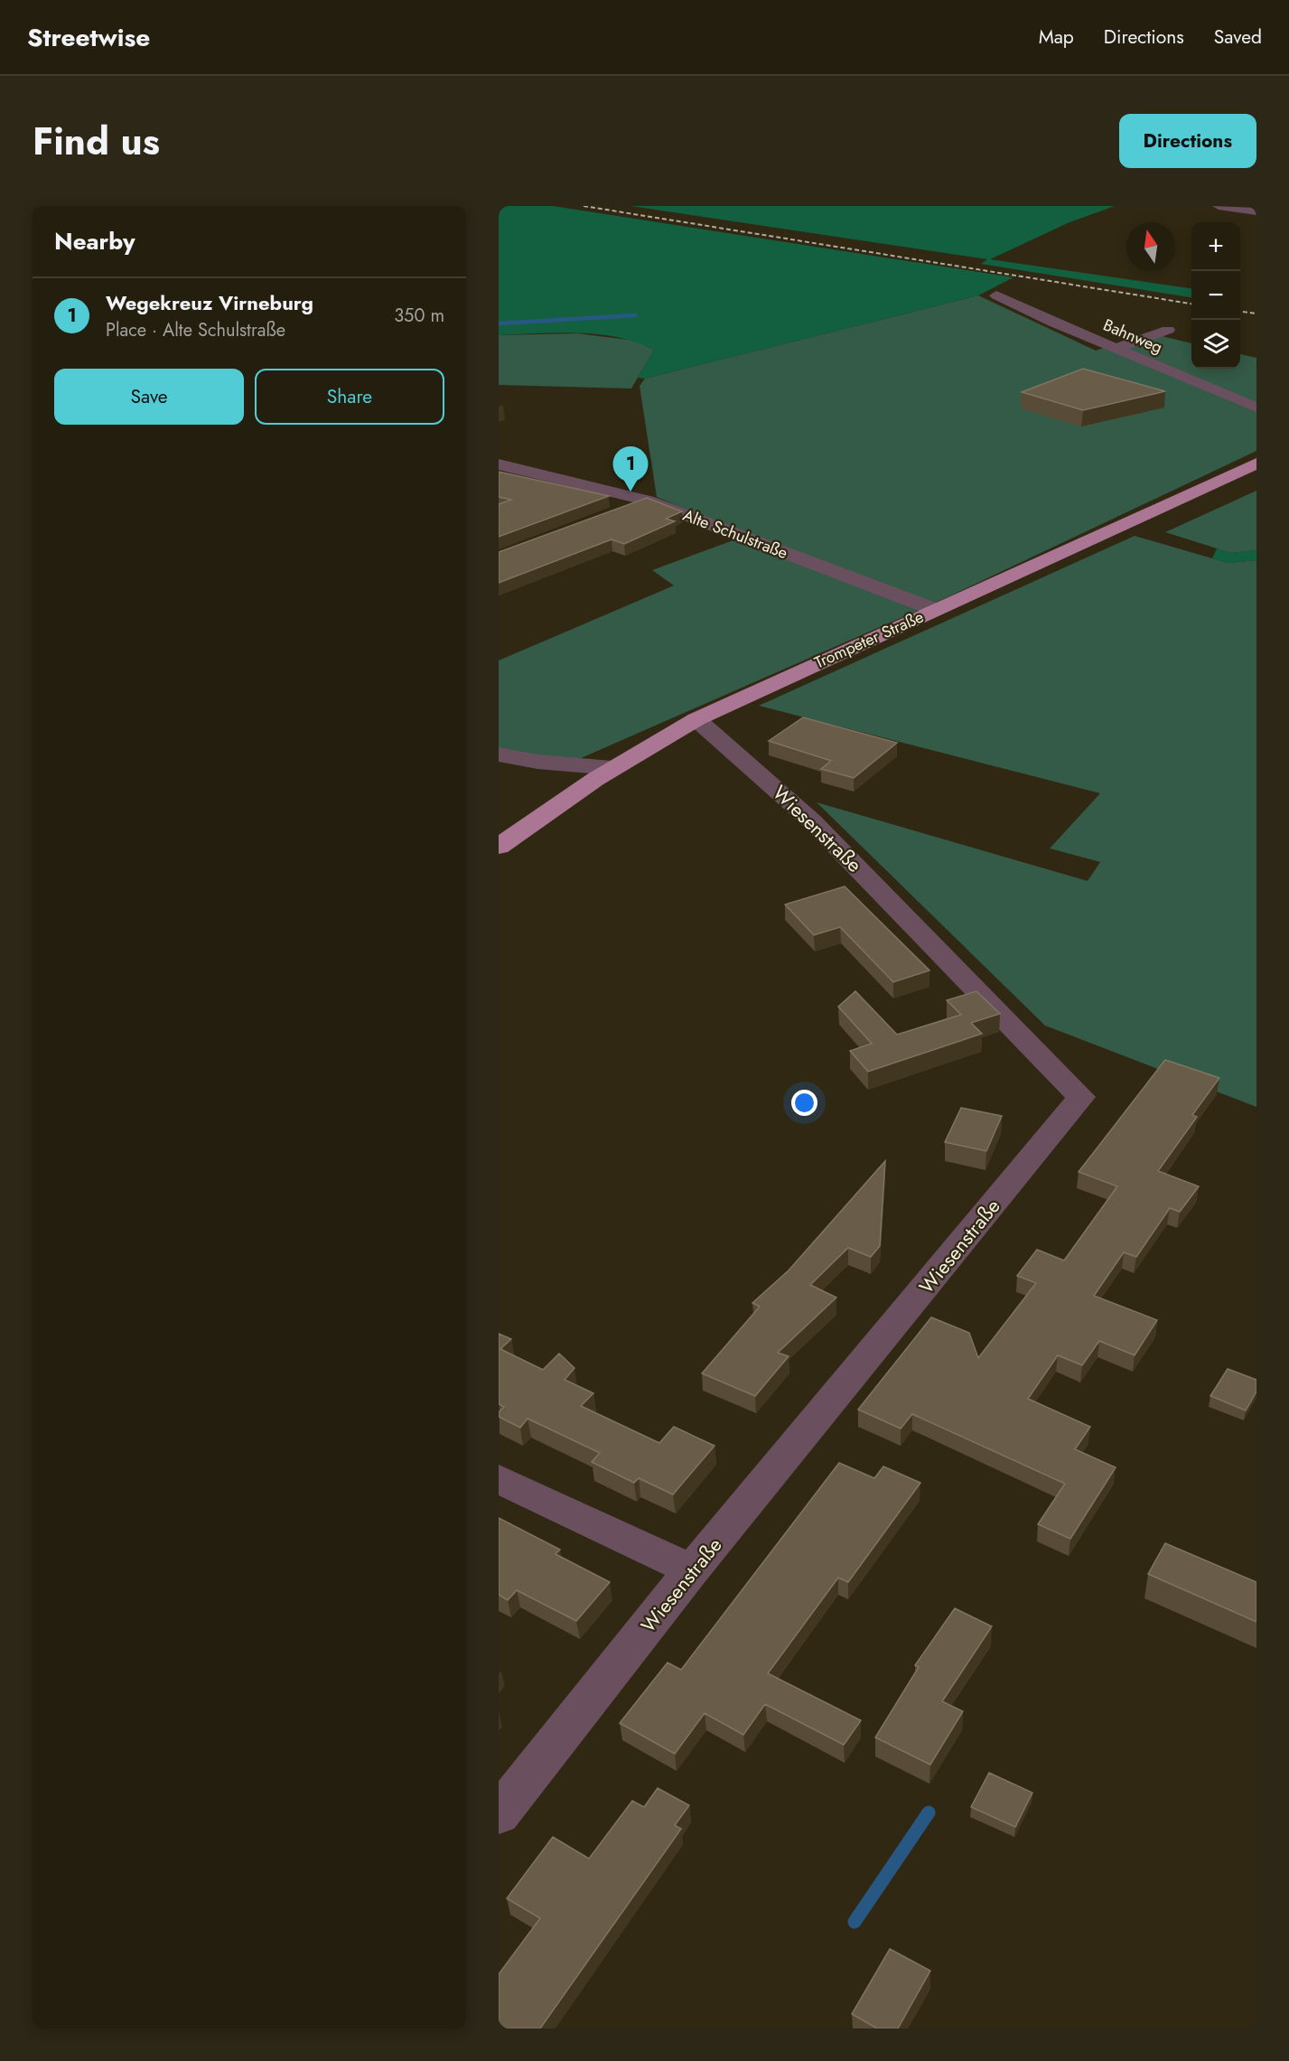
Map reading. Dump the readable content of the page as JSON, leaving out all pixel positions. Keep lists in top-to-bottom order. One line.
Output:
{"streets":{"main road":["Trompeter Straße"],"street":["Bahnweg","Alte Schulstraße","Wiesenstraße"]},"crossings":[["Alte Schulstraße","Trompeter Straße"],["Trompeter Straße","Wiesenstraße"]],"north":"top","page":{"header":"Streetwise","nav":["Map","Directions","Saved"],"title":"Find us","buttons":["Directions",["Save","Share"]],"heading":"Nearby","map_buttons":["+","−"],"list":[{"mark":"1","name":"Wegekreuz Virneburg","note":"Place · Alte Schulstraße","value":"350 m"}],"pins":"1"}}
